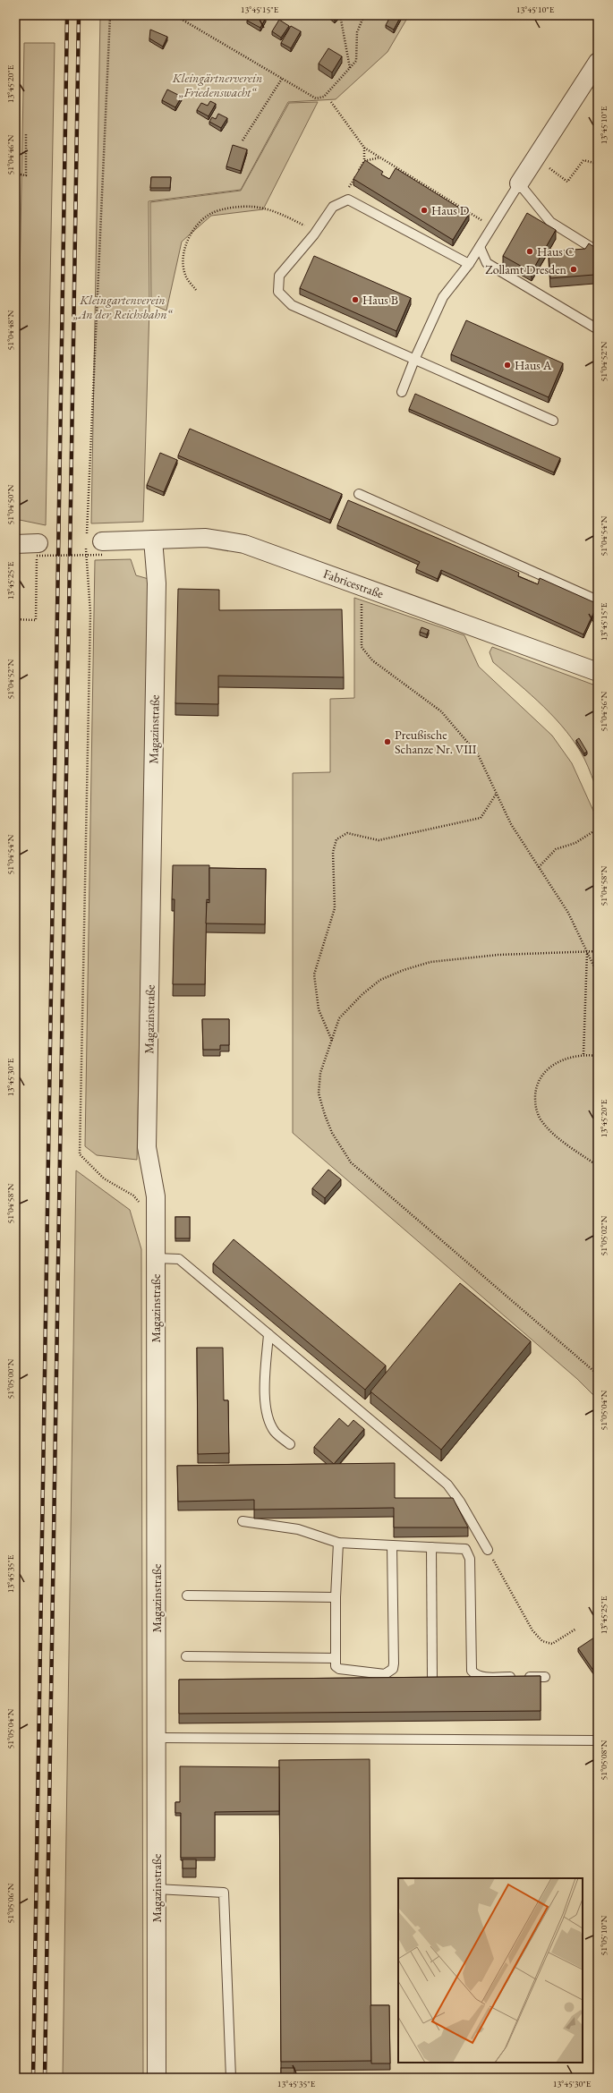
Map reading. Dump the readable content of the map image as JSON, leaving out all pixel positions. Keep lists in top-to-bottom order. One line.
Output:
{"streets":{"street":["Fabricestraße","Magazinstraße"]},"crossings":[["Fabricestraße","Magazinstraße"]],"parks":["Kleingärtnerverein „Friedenswacht“","Kleingartenverein „An der Reichsbahn“"],"places":["Haus D","Haus C","Zollamt Dresden","Haus B","Haus A","Preußische Schanze Nr. VIII"],"coordinates":["13°45'15\"E","13°45'10\"E","13°45'20\"E","51°04'46\"N","51°04'48\"N","51°04'52\"N","51°04'50\"N","51°04'54\"N","13°45'25\"E","51°04'56\"N","51°04'58\"N","13°45'30\"E","51°05'02\"N","51°05'00\"N","51°05'04\"N","13°45'35\"E","51°05'08\"N","51°05'06\"N","51°05'10\"N"]}
